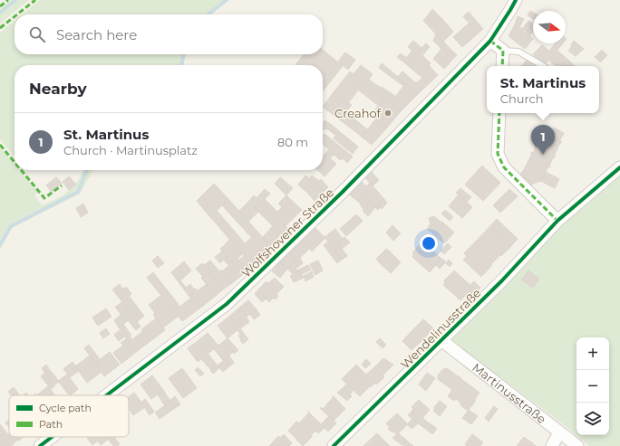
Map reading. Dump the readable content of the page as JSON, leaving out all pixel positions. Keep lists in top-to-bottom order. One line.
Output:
{"streets":{"street":["Wolfshovener Straße","Wendelinusstraße","Martinusstraße"]},"crossings":[["Wendelinusstraße","Martinusstraße"]],"places":["Creahof"],"legend":["Cycle path","Path"],"north":"right","page":{"search":"Search here","heading":"Nearby","popup":["St. Martinus","Church"],"list":[{"mark":"1","name":"St. Martinus","note":"Church · Martinusplatz","value":"80 m"}],"pins":"1","map_buttons":["+","−"]}}
